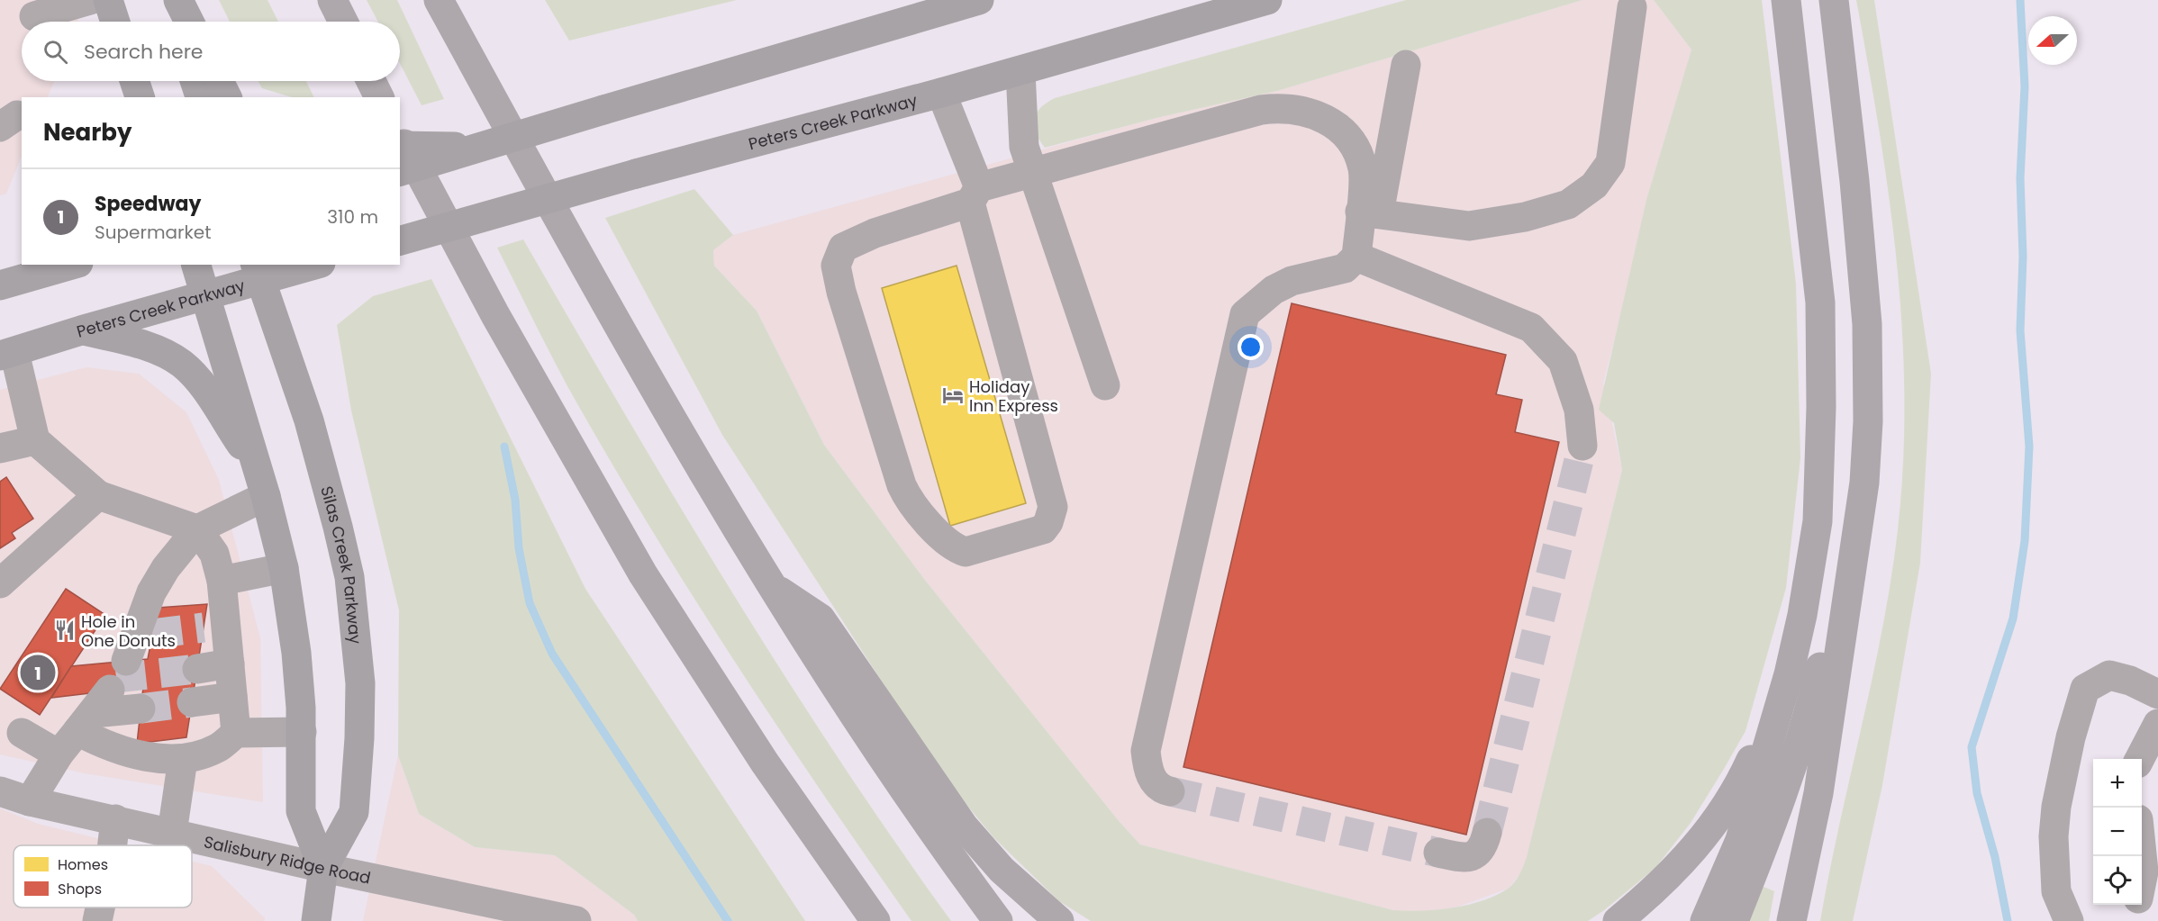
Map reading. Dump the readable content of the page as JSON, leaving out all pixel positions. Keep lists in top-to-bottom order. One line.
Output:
{"streets":{"main road":["Peters Creek Parkway","Silas Creek Parkway"],"street":["Salisbury Ridge Road"]},"crossings":[["Peters Creek Parkway","Silas Creek Parkway"],["Silas Creek Parkway","Salisbury Ridge Road"]],"places":{"hotel":["Holiday Inn Express"],"restaurant":["Hole in One Donuts"]},"legend":["Homes","Shops"],"north":"left","page":{"search":"Search here","heading":"Nearby","list":[{"mark":"1","name":"Speedway","note":"Supermarket","value":"310 m"}],"pins":"1","map_buttons":["+","−"]}}
